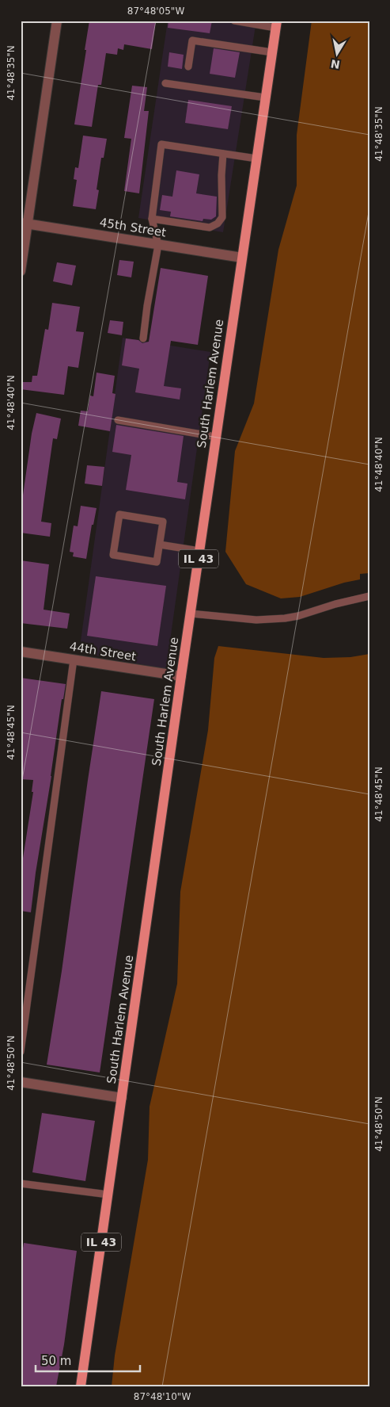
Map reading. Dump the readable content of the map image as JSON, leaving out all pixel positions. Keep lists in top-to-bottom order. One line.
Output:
{"streets":{"main road":["South Harlem Avenue","IL 43"],"street":["45th Street","44th Street"]},"crossings":[["45th Street","South Harlem Avenue"],["South Harlem Avenue","44th Street"]],"scale_bar":"50 m","north":"bottom","coordinates":["87°48'05\"W","41°48'35\"N","41°48'40\"N","41°48'45\"N","41°48'50\"N","87°48'10\"W"]}
